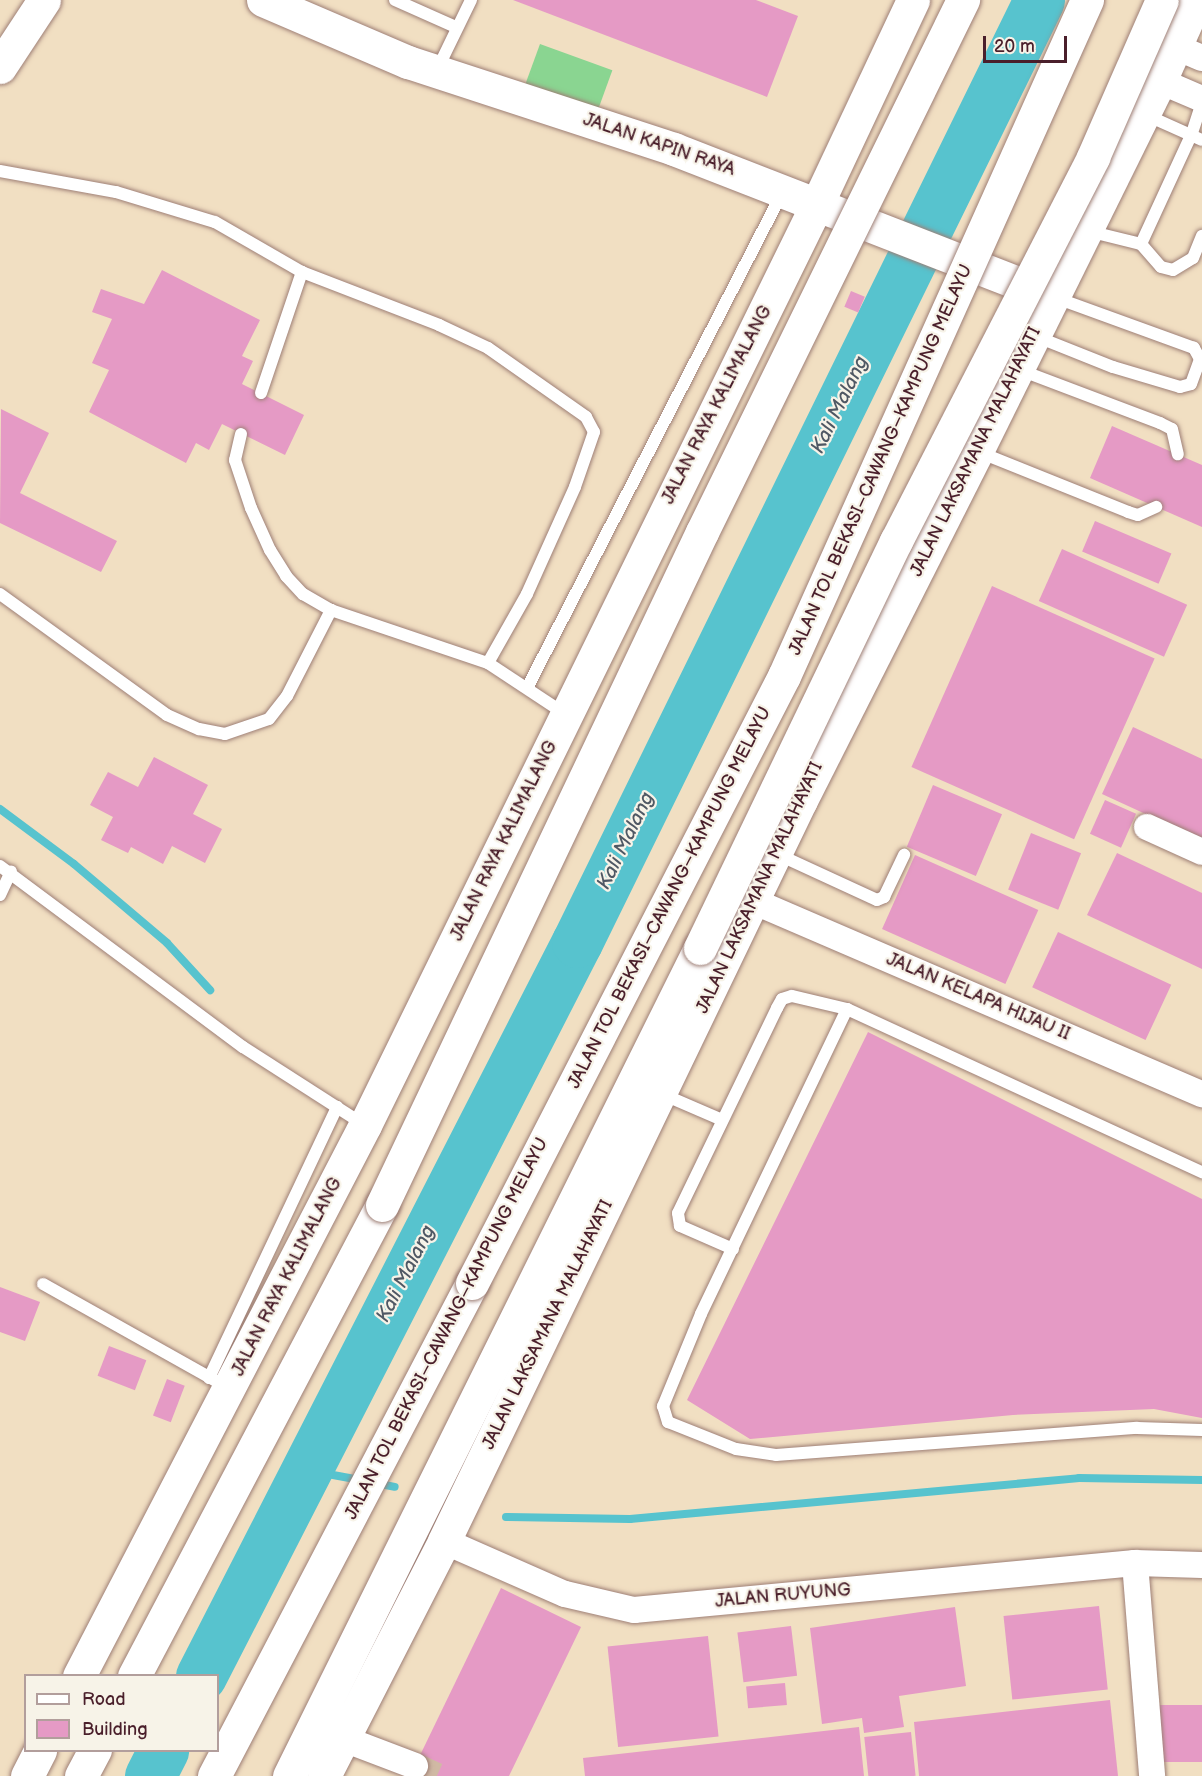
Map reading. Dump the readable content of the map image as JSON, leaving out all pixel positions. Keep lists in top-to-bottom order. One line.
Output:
{"streets":{"main road":["JALAN KAPIN RAYA","JALAN RAYA KALIMALANG","JALAN LAKSAMANA MALAHAYATI","JALAN TOL BEKASI–CAWANG–KAMPUNG MELAYU"],"street":["JALAN KELAPA HIJAU II","JALAN RUYUNG"]},"crossings":[["JALAN KAPIN RAYA","JALAN RAYA KALIMALANG"],["JALAN KAPIN RAYA","JALAN LAKSAMANA MALAHAYATI"],["JALAN LAKSAMANA MALAHAYATI","JALAN KELAPA HIJAU II"],["JALAN LAKSAMANA MALAHAYATI","JALAN RUYUNG"]],"water":["Kali Malang"],"legend":["Road","Building"],"scale_bar":"20 m"}
